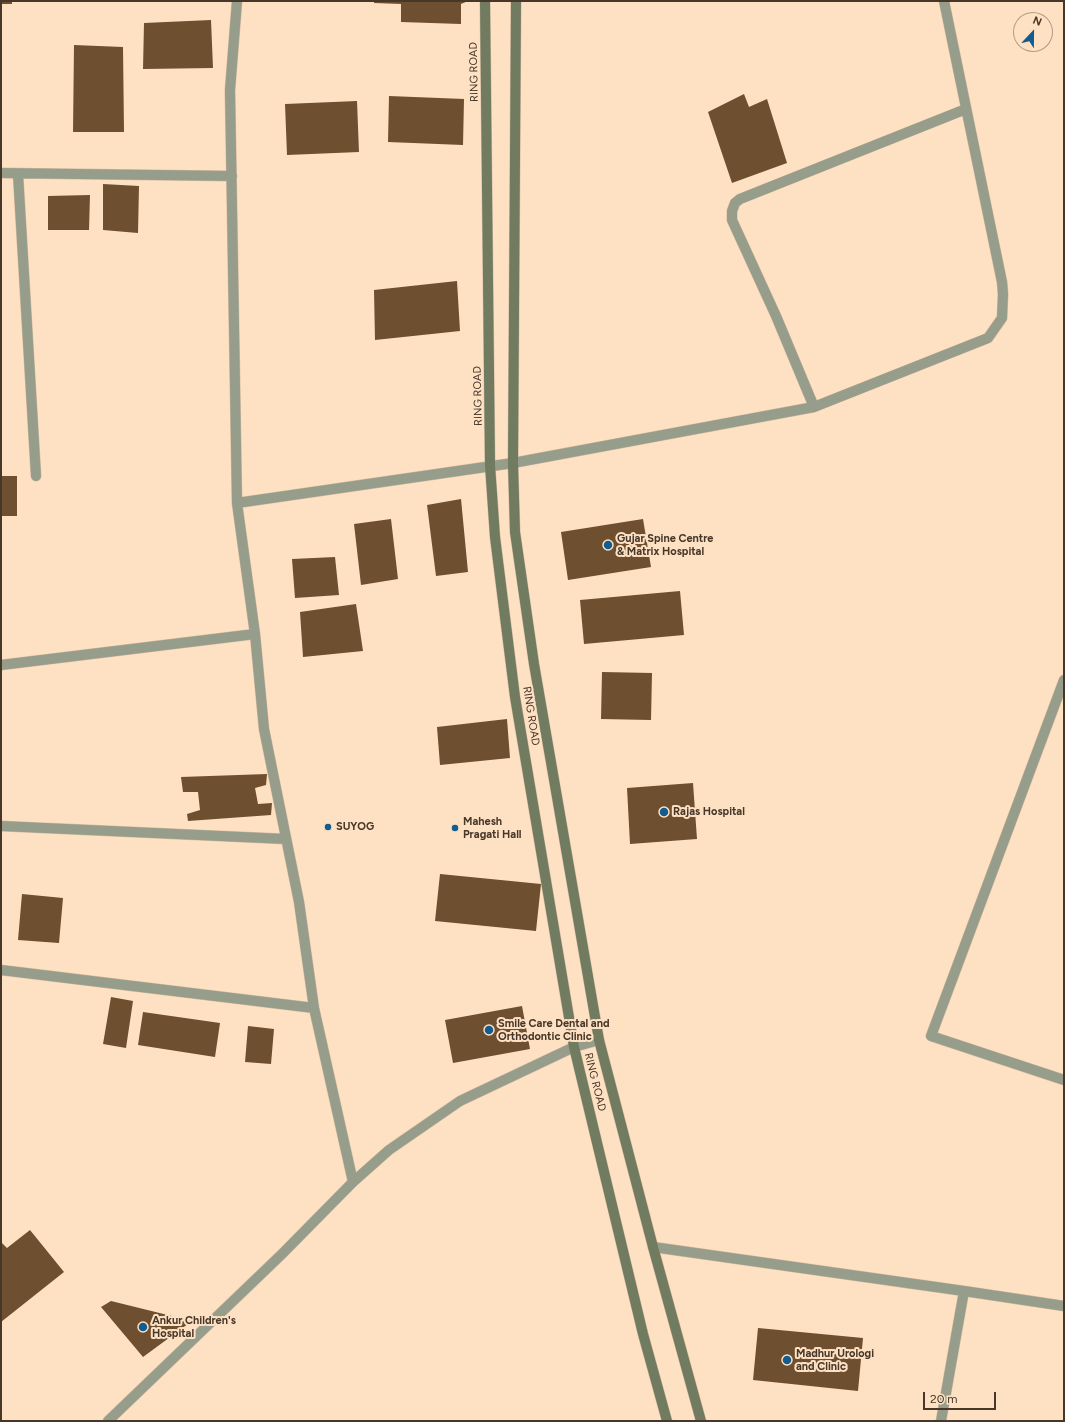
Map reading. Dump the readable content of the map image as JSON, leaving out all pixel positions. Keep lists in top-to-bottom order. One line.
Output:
{"streets":{"main road":["RING ROAD"]},"places":["Gujar Spine Centre & Matrix Hospital","Rajas Hospital","SUYOG","Mahesh Pragati Hall","Smile Care Dental and Orthodontic Clinic","Ankur Children's Hospital","Madhur Urologi and Clinic"],"scale_bar":"20 m","north":"top"}
